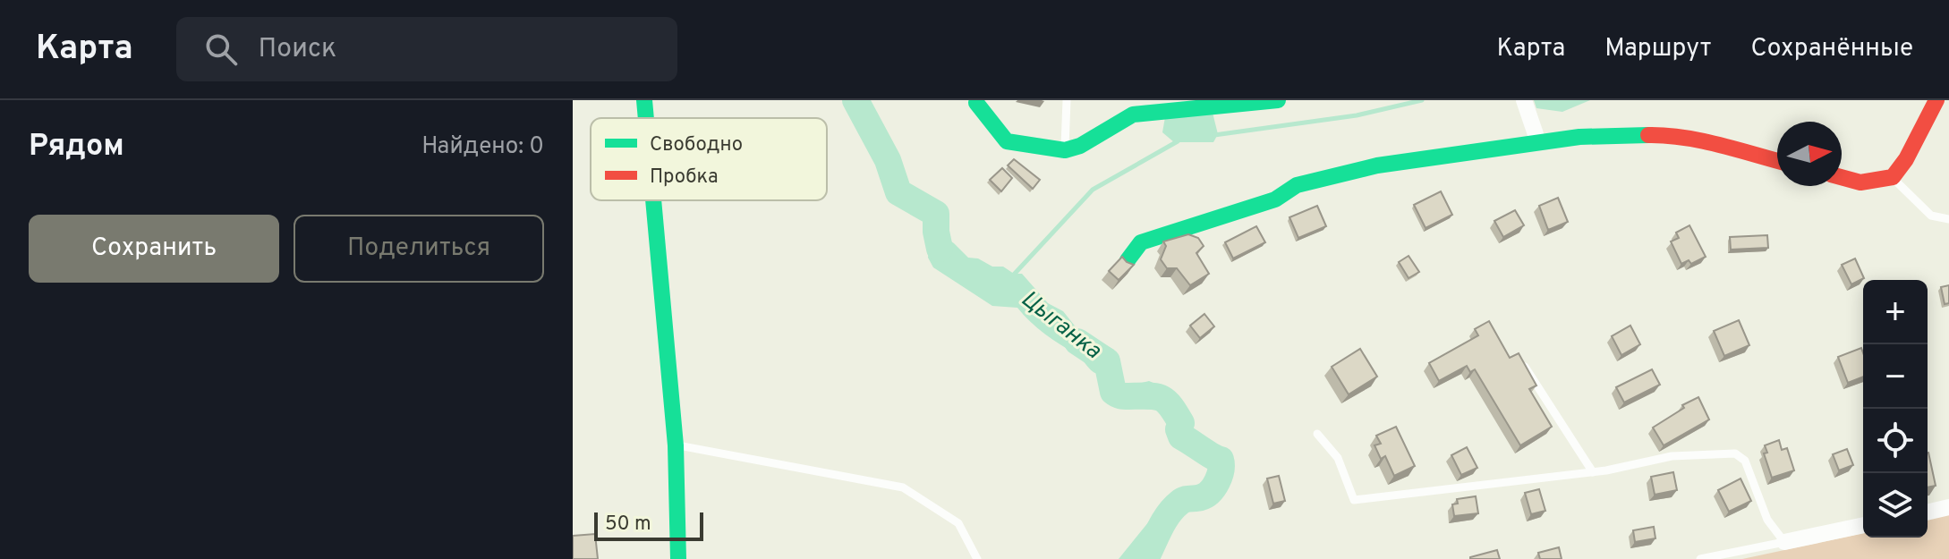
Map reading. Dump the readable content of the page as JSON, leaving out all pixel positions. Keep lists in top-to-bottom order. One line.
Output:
{"water":["Цыганка"],"legend":["Свободно","Пробка"],"scale_bar":"50 m","north":"right","page":{"header":"Карта","search":"Поиск","nav":["Карта","Маршрут","Сохранённые"],"heading":["Рядом","Найдено: 0"],"buttons":["Сохранить","Поделиться"],"map_buttons":["+","−"],"scale":"50 m"}}
